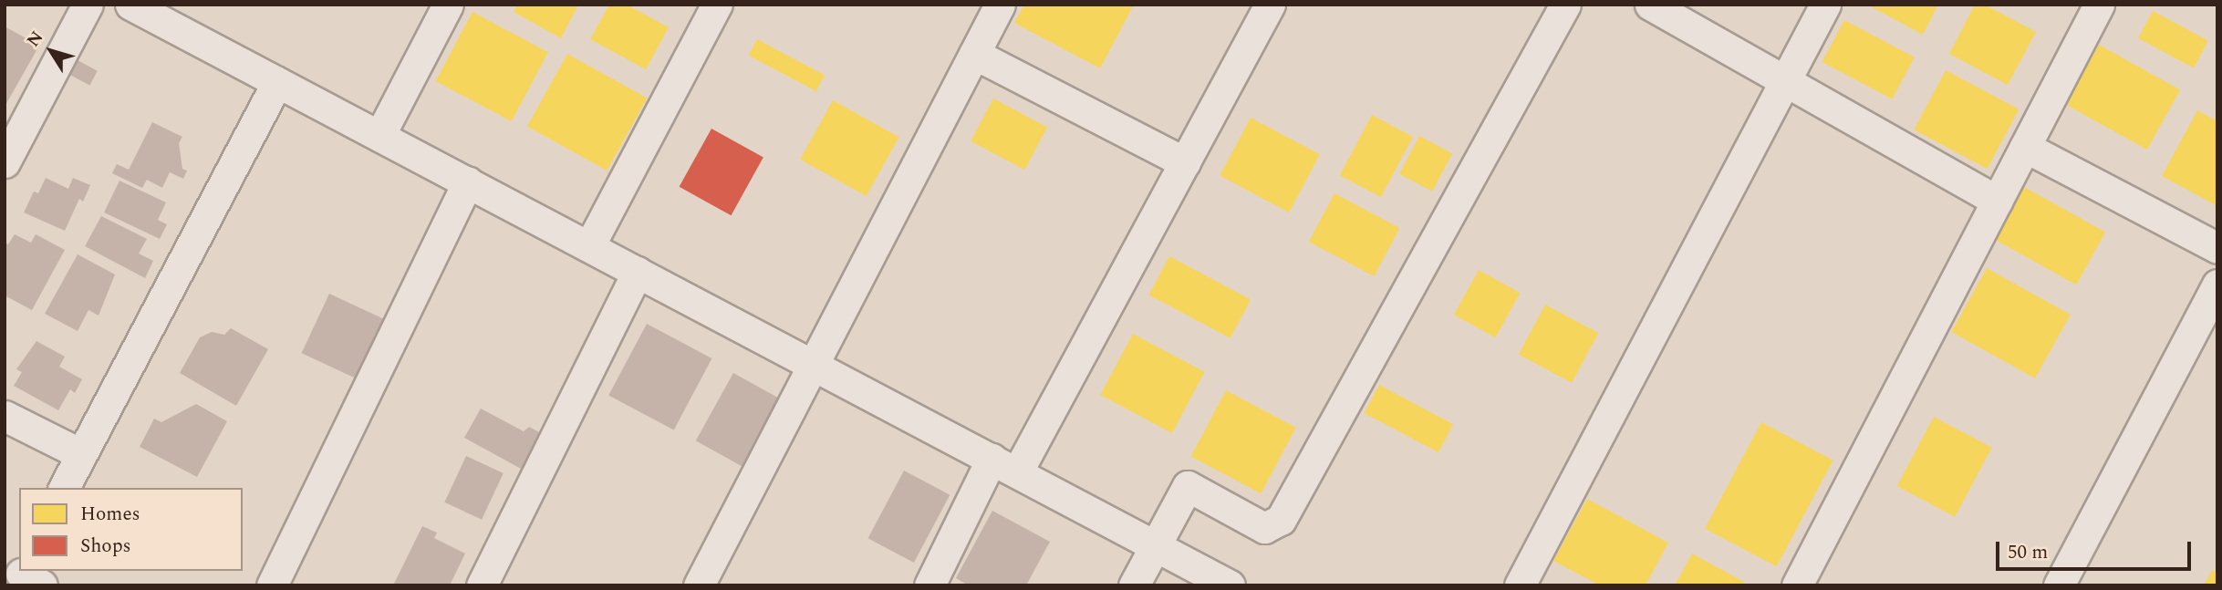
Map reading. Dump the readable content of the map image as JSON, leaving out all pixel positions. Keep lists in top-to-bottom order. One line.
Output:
{"legend":["Homes","Shops"],"scale_bar":"50 m","north":"top left"}
